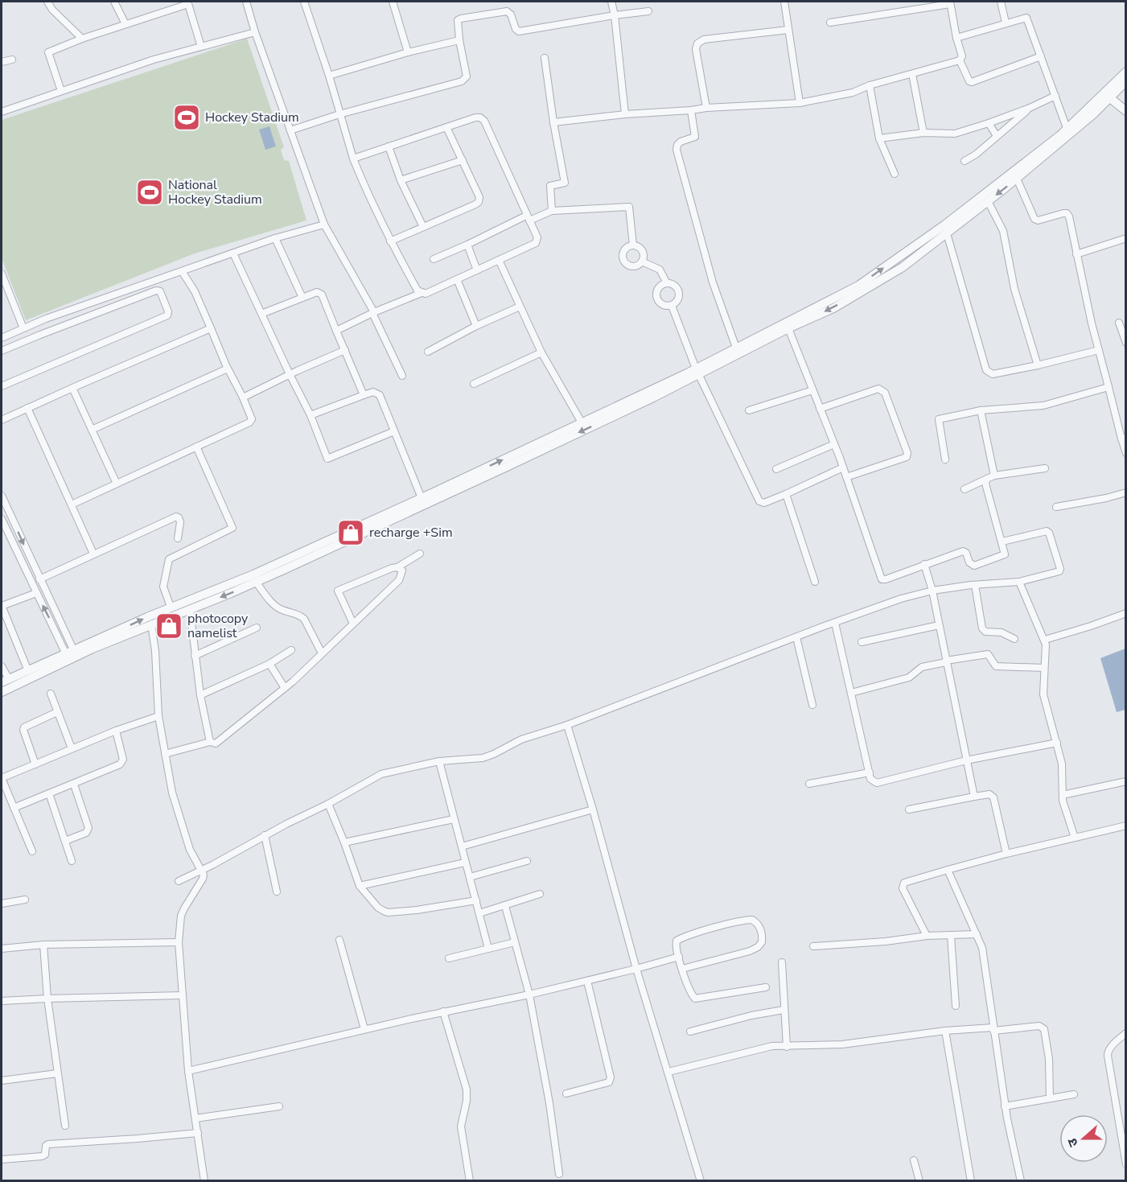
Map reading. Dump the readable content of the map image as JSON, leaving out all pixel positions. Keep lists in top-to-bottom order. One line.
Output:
{"places":{"sports":["Hockey Stadium","National Hockey Stadium"],"shop":["recharge +Sim","photocopy namelist"]},"north":"left"}
